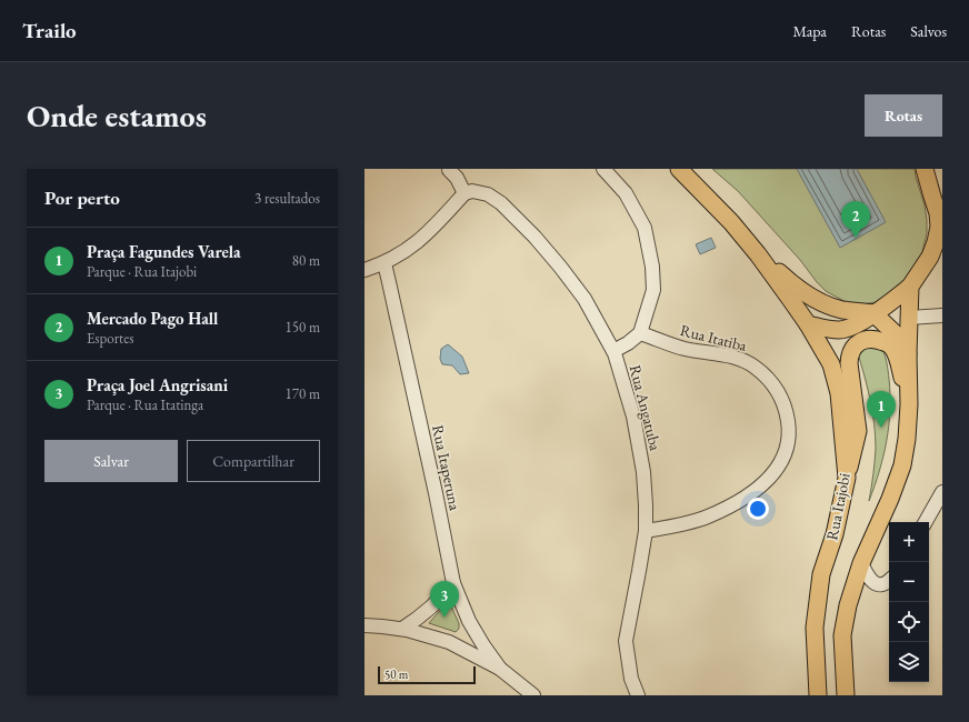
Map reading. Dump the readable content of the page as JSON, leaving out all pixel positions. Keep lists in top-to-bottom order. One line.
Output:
{"streets":{"main road":["Rua Itajobi"],"street":["Rua Itatiba","Rua Angatuba","Rua Itaperuna"]},"crossings":[["Rua Itatiba","Rua Angatuba"]],"scale_bar":"50 m","page":{"header":"Trailo","nav":["Mapa","Rotas","Salvos"],"buttons":["Rotas",["Salvar","Compartilhar"]],"title":"Onde estamos","heading":["Por perto","3 resultados"],"pins":["2","1","3"],"list":[{"mark":"1","name":"Praça Fagundes Varela","note":"Parque · Rua Itajobi","value":"80 m"},{"mark":"2","name":"Mercado Pago Hall","note":"Esportes","value":"150 m"},{"mark":"3","name":"Praça Joel Angrisani","note":"Parque · Rua Itatinga","value":"170 m"}],"map_buttons":["+","−"],"scale":"50 m"}}
